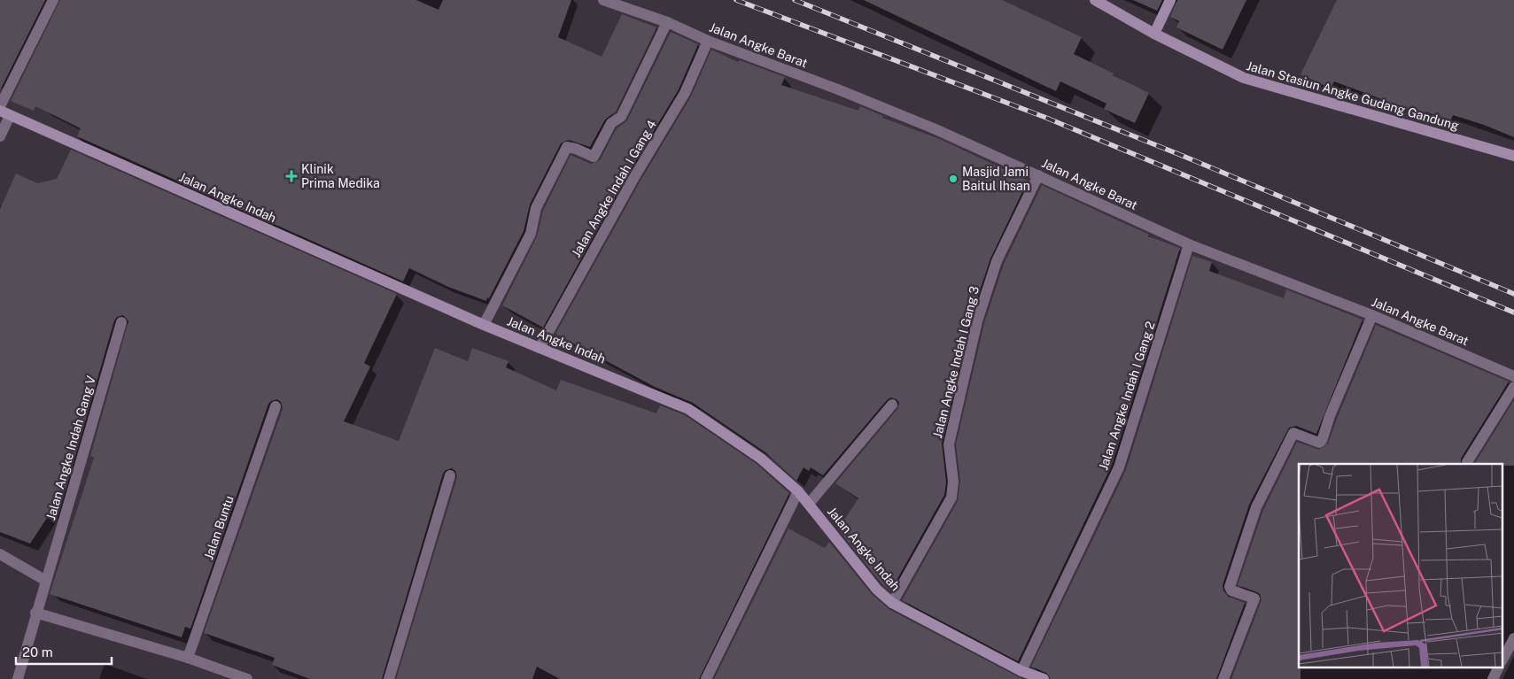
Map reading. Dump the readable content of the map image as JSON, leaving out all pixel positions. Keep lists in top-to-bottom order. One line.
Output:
{"streets":{"street":["Jalan Angke Barat","Jalan Stasiun Angke Gudang Gandung","Jalan Angke Indah I Gang 4","Jalan Angke Indah","Jalan Angke Indah I Gang 3","Jalan Angke Indah I Gang 2","Jalan Angke Indah Gang V","Jalan Buntu"]},"crossings":[["Jalan Angke Barat","Jalan Angke Indah I Gang 4"],["Jalan Angke Barat","Jalan Angke Indah I Gang 3"],["Jalan Angke Barat","Jalan Angke Indah I Gang 2"],["Jalan Angke Indah I Gang 4","Jalan Angke Indah"],["Jalan Angke Indah","Jalan Angke Indah I Gang 3"],["Jalan Angke Indah","Jalan Angke Indah I Gang 2"]],"places":{"health":["Klinik Prima Medika"],"other":["Masjid Jami Baitul Ihsan"]},"scale_bar":"20 m"}
